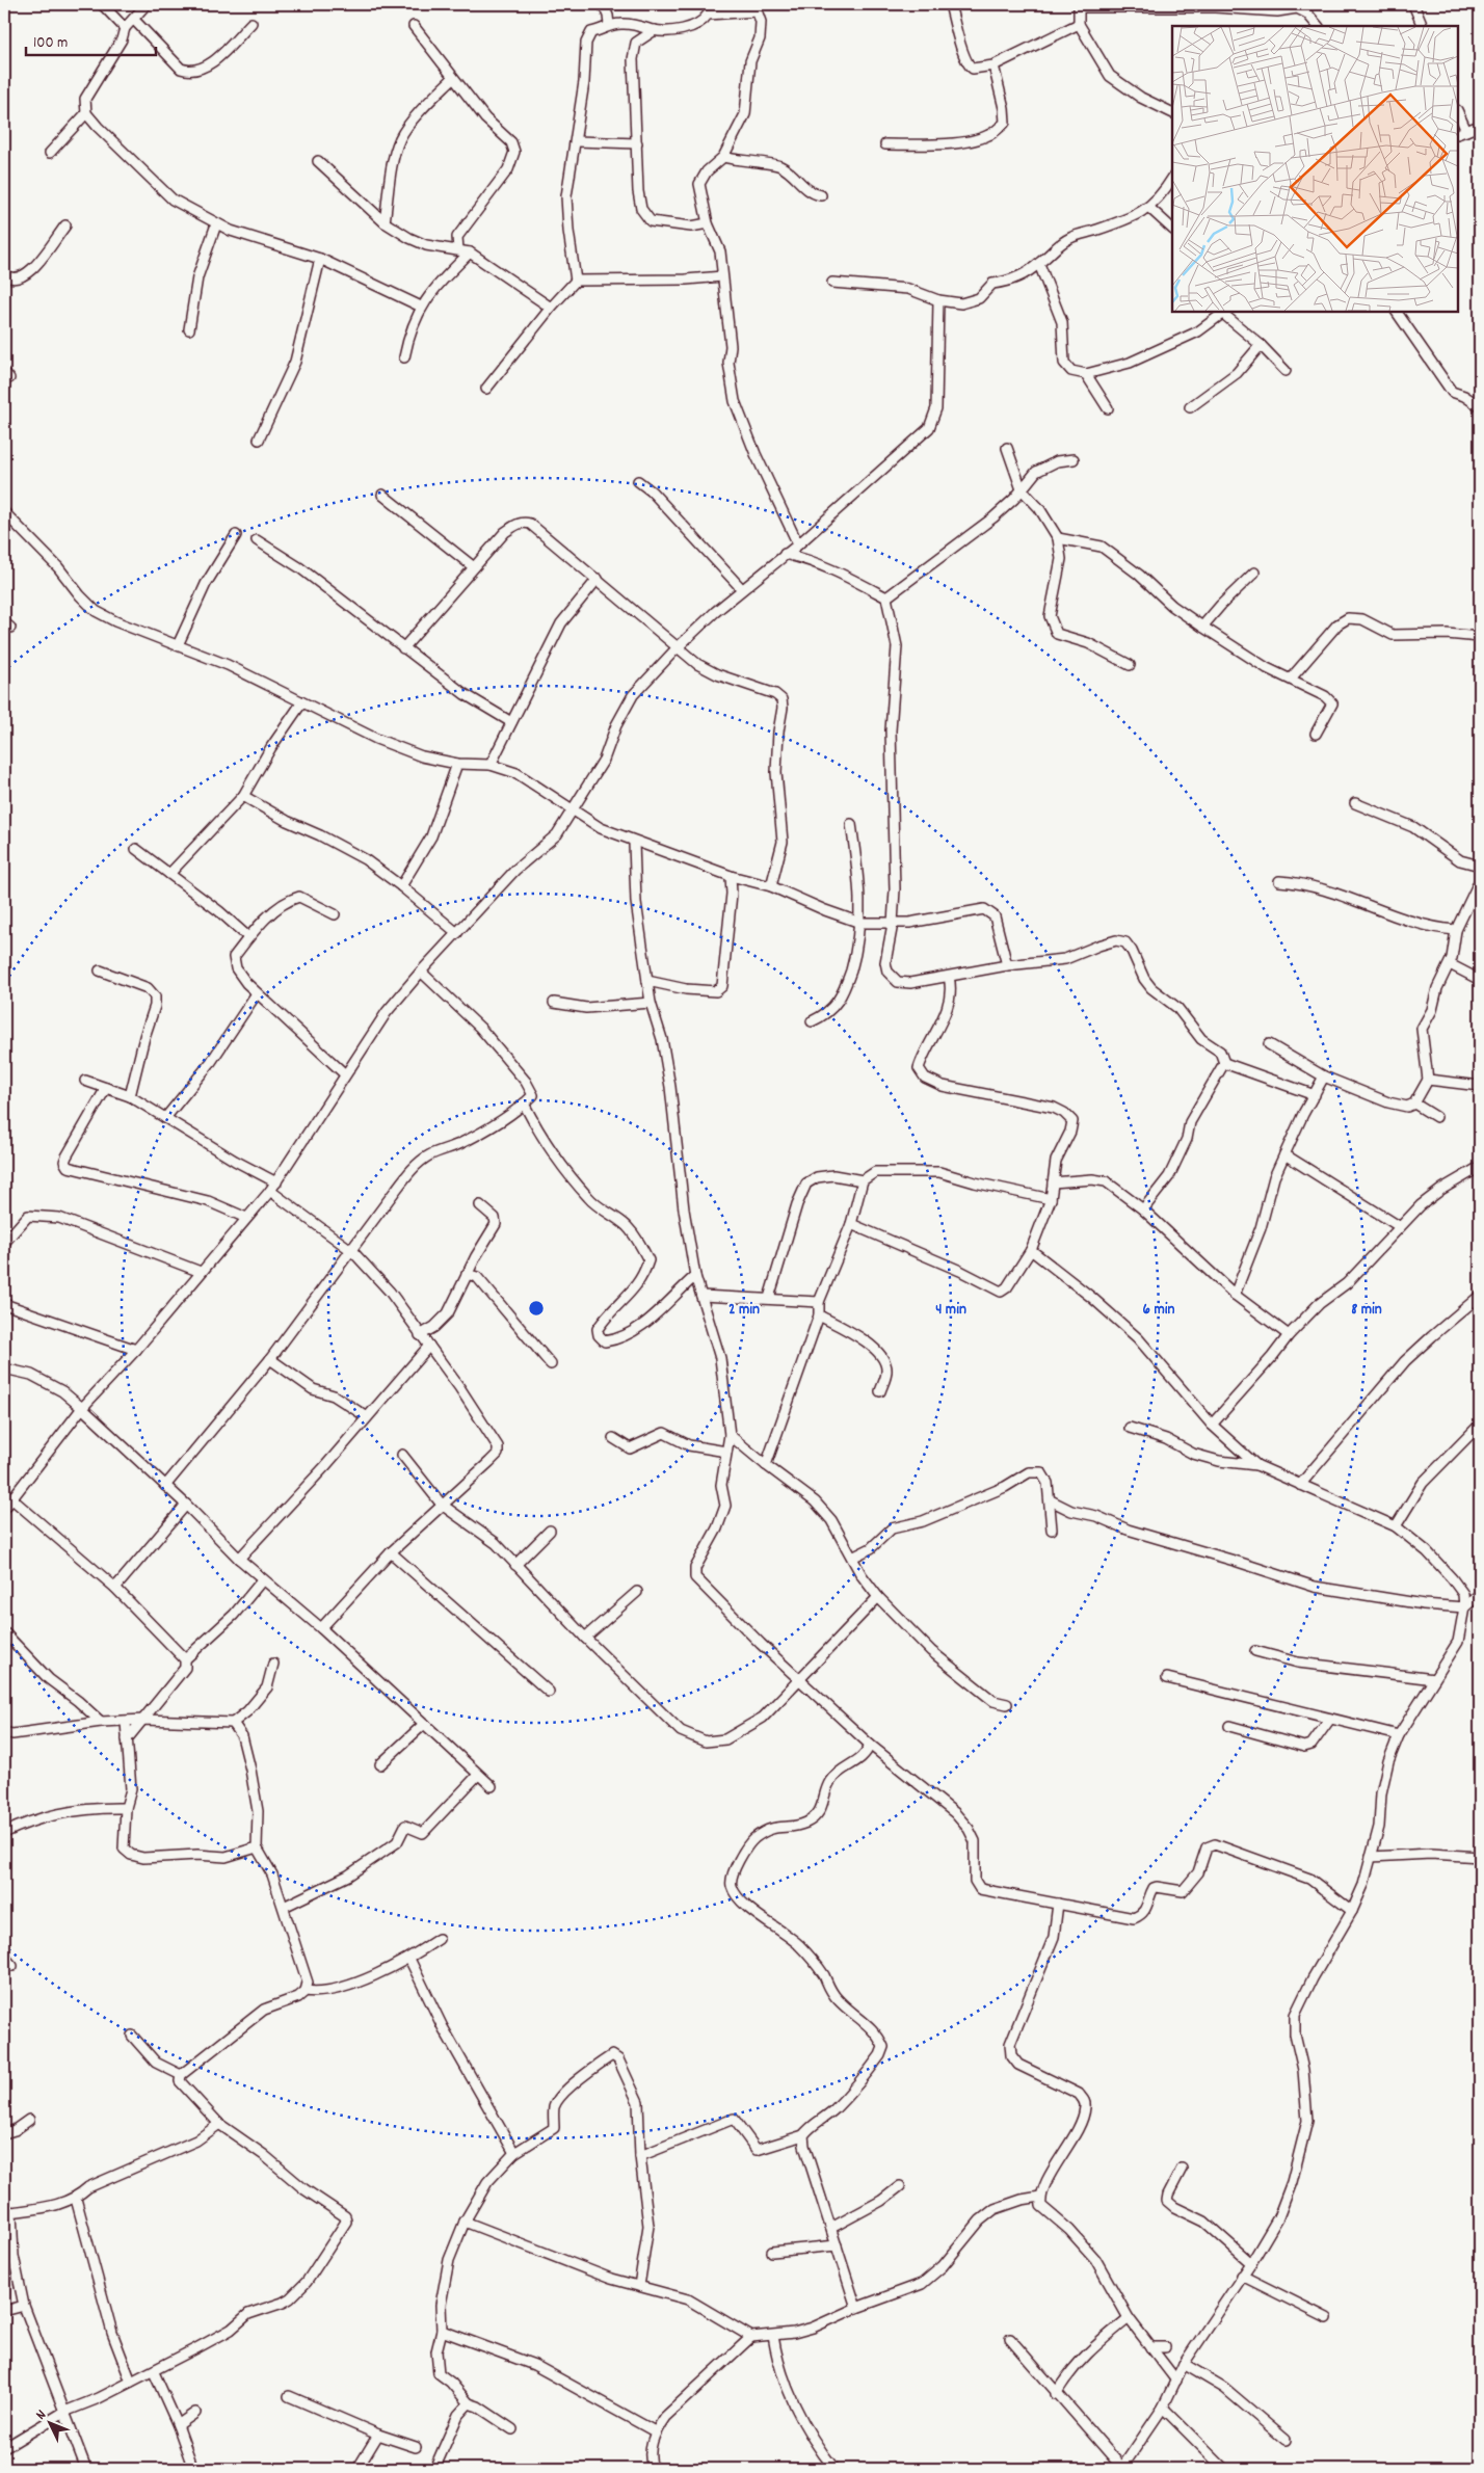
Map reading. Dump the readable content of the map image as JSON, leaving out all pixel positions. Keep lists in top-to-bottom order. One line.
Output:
{"scale_bar":"100 m","north":"top left","rings":["2 min","4 min","6 min","8 min"]}
